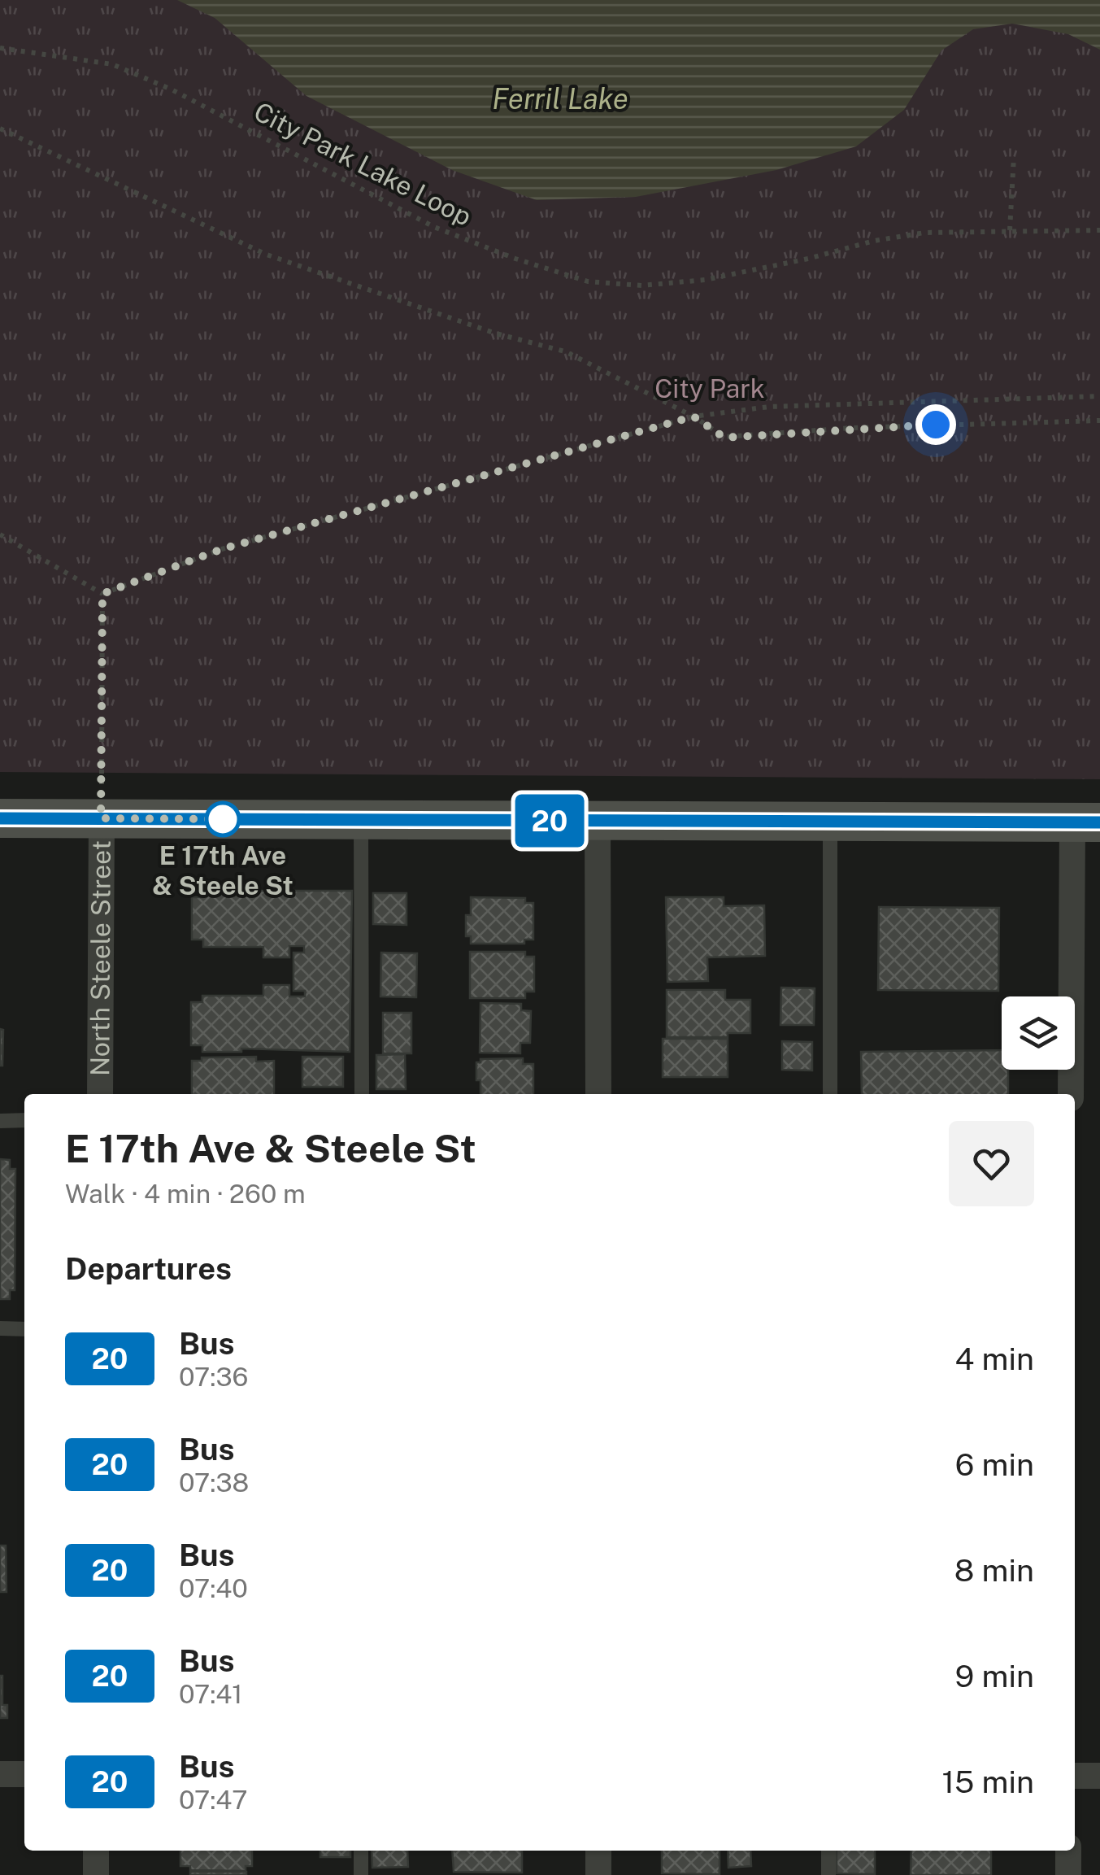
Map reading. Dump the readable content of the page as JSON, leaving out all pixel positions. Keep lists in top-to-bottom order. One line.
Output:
{"streets":{"street":["North Steele Street"],"path":["City Park Lake Loop"]},"water":["Ferril Lake"],"parks":["City Park"],"places":["E 17th Ave & Steele St"],"lines":["bus line 20"],"page":{"on_map":"20","heading":[["E 17th Ave & Steele St","Walk · 4 min · 260 m"],"Departures"],"list":[{"mark":"20","name":"Bus","note":"07:36","value":"4 min"},{"mark":"20","name":"Bus","note":"07:38","value":"6 min"},{"mark":"20","name":"Bus","note":"07:40","value":"8 min"},{"mark":"20","name":"Bus","note":"07:41","value":"9 min"},{"mark":"20","name":"Bus","note":"07:47","value":"15 min"}]}}
